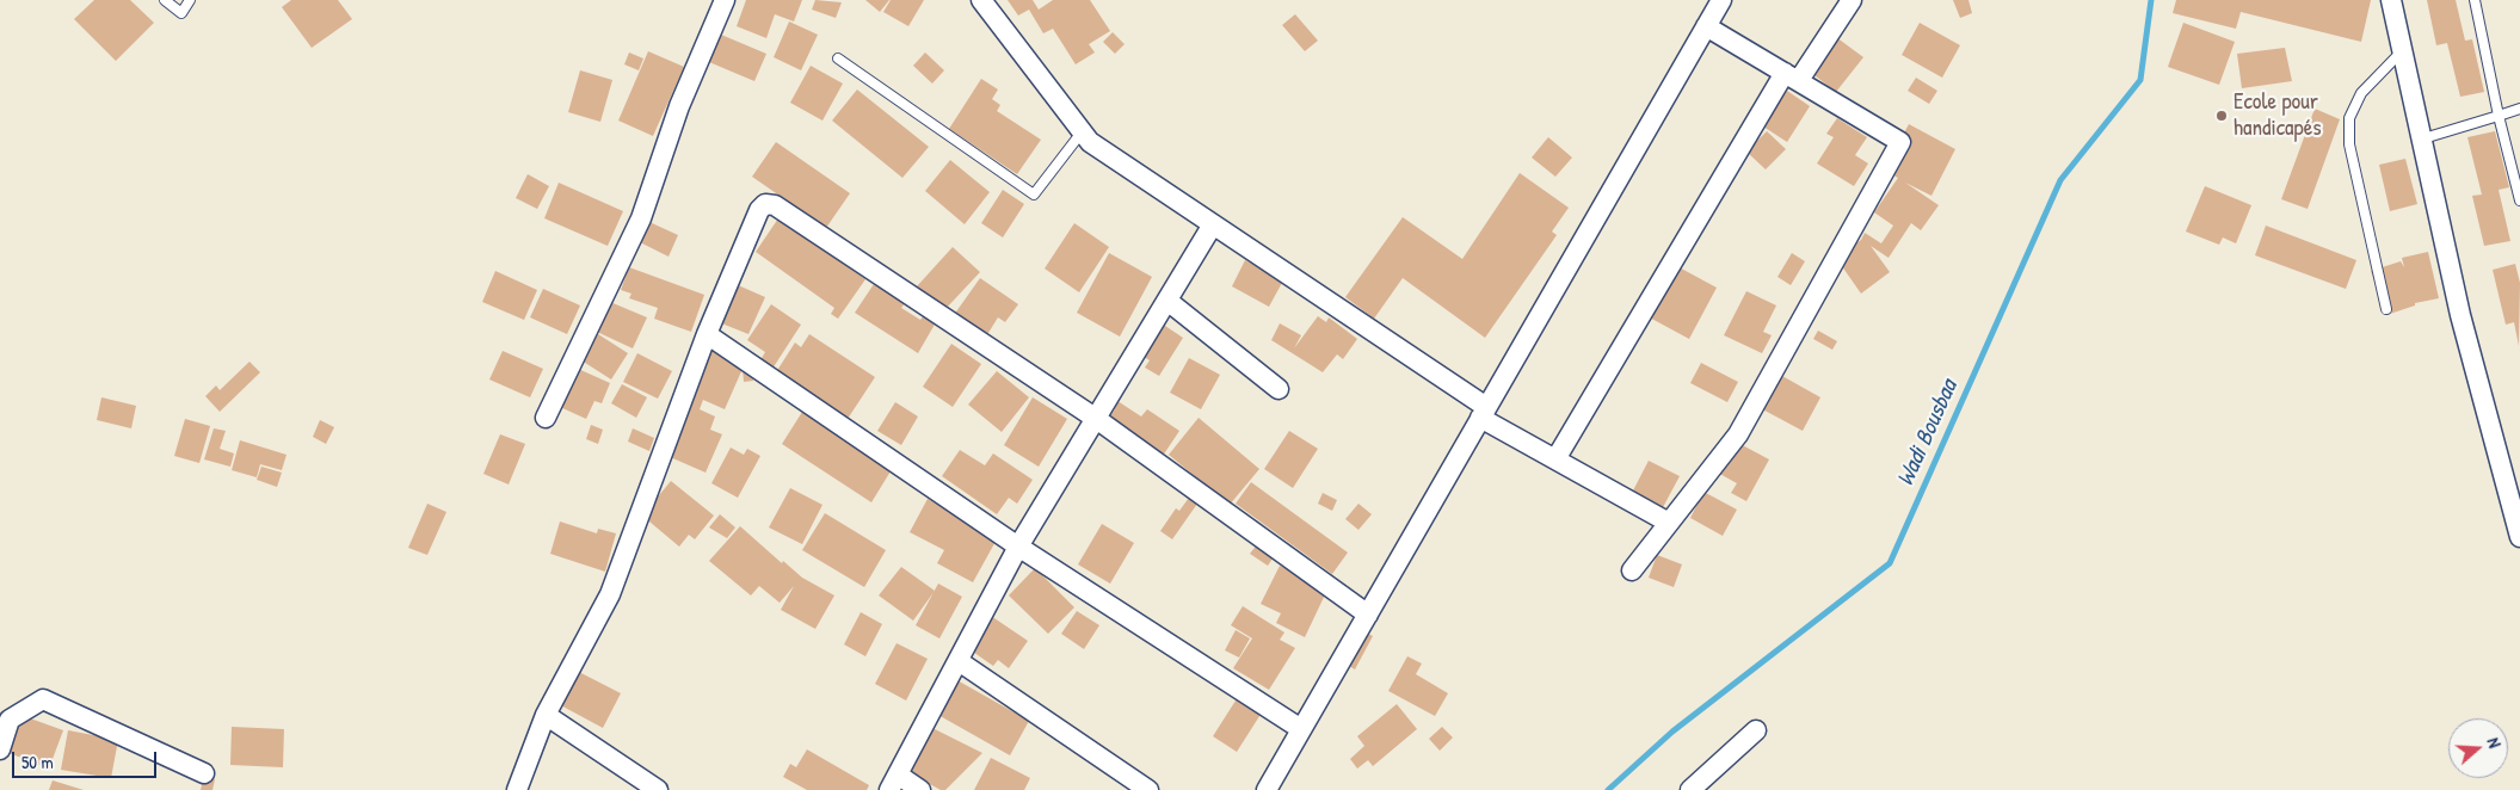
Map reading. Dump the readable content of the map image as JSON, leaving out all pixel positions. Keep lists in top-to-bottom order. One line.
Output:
{"water":["Wadi Bousbaa"],"places":["Ecole pour handicapés"],"scale_bar":"50 m","north":"right"}
